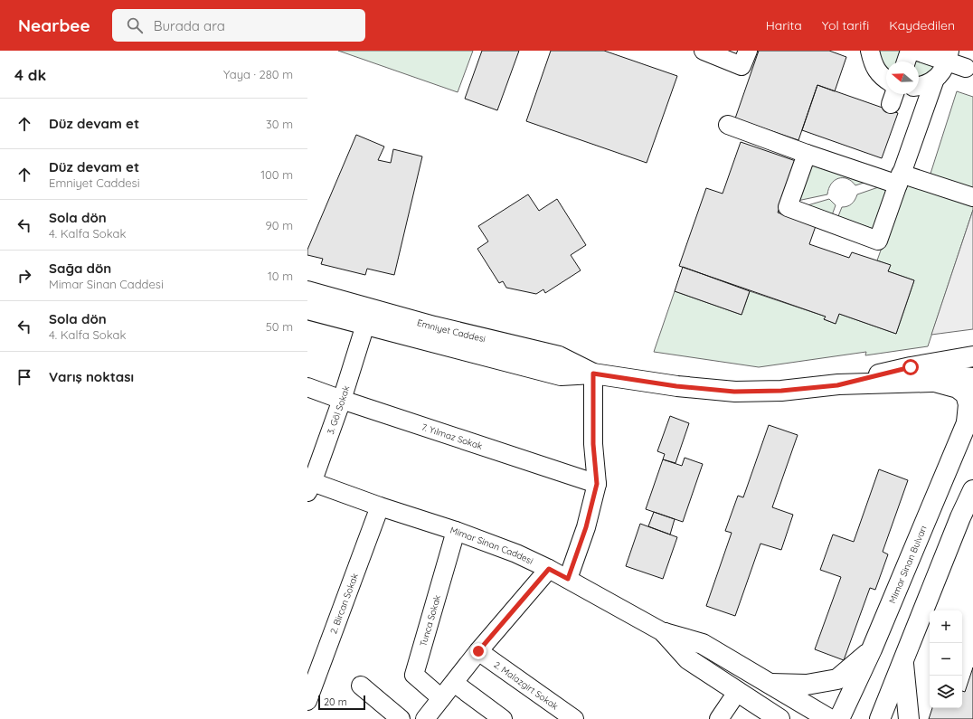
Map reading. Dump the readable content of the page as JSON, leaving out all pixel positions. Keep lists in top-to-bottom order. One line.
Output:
{"streets":{"main road":["Emniyet Caddesi","Mimar Sinan Bulvarı"],"street":["3. Göl Sokak","7. Yılmaz Sokak","Mimar Sinan Caddesi","2. Bircan Sokak","Tunca Sokak","2. Malazgirt Sokak"]},"crossings":[["Emniyet Caddesi","3. Göl Sokak"],["3. Göl Sokak","7. Yılmaz Sokak"],["3. Göl Sokak","Mimar Sinan Caddesi"],["Mimar Sinan Caddesi","2. Bircan Sokak"],["Mimar Sinan Caddesi","Tunca Sokak"]],"scale_bar":"20 m","north":"left","page":{"header":"Nearbee","search":"Burada ara","nav":["Harita","Yol tarifi","Kaydedilen"],"heading":["4 dk","Yaya · 280 m"],"list":[["Düz devam et","30 m"],["Düz devam et","Emniyet Caddesi","100 m"],["Sola dön","4. Kalfa Sokak","90 m"],["Sağa dön","Mimar Sinan Caddesi","10 m"],["Sola dön","4. Kalfa Sokak","50 m"],"Varış noktası"],"map_buttons":["+","−"],"scale":"20 m"}}
